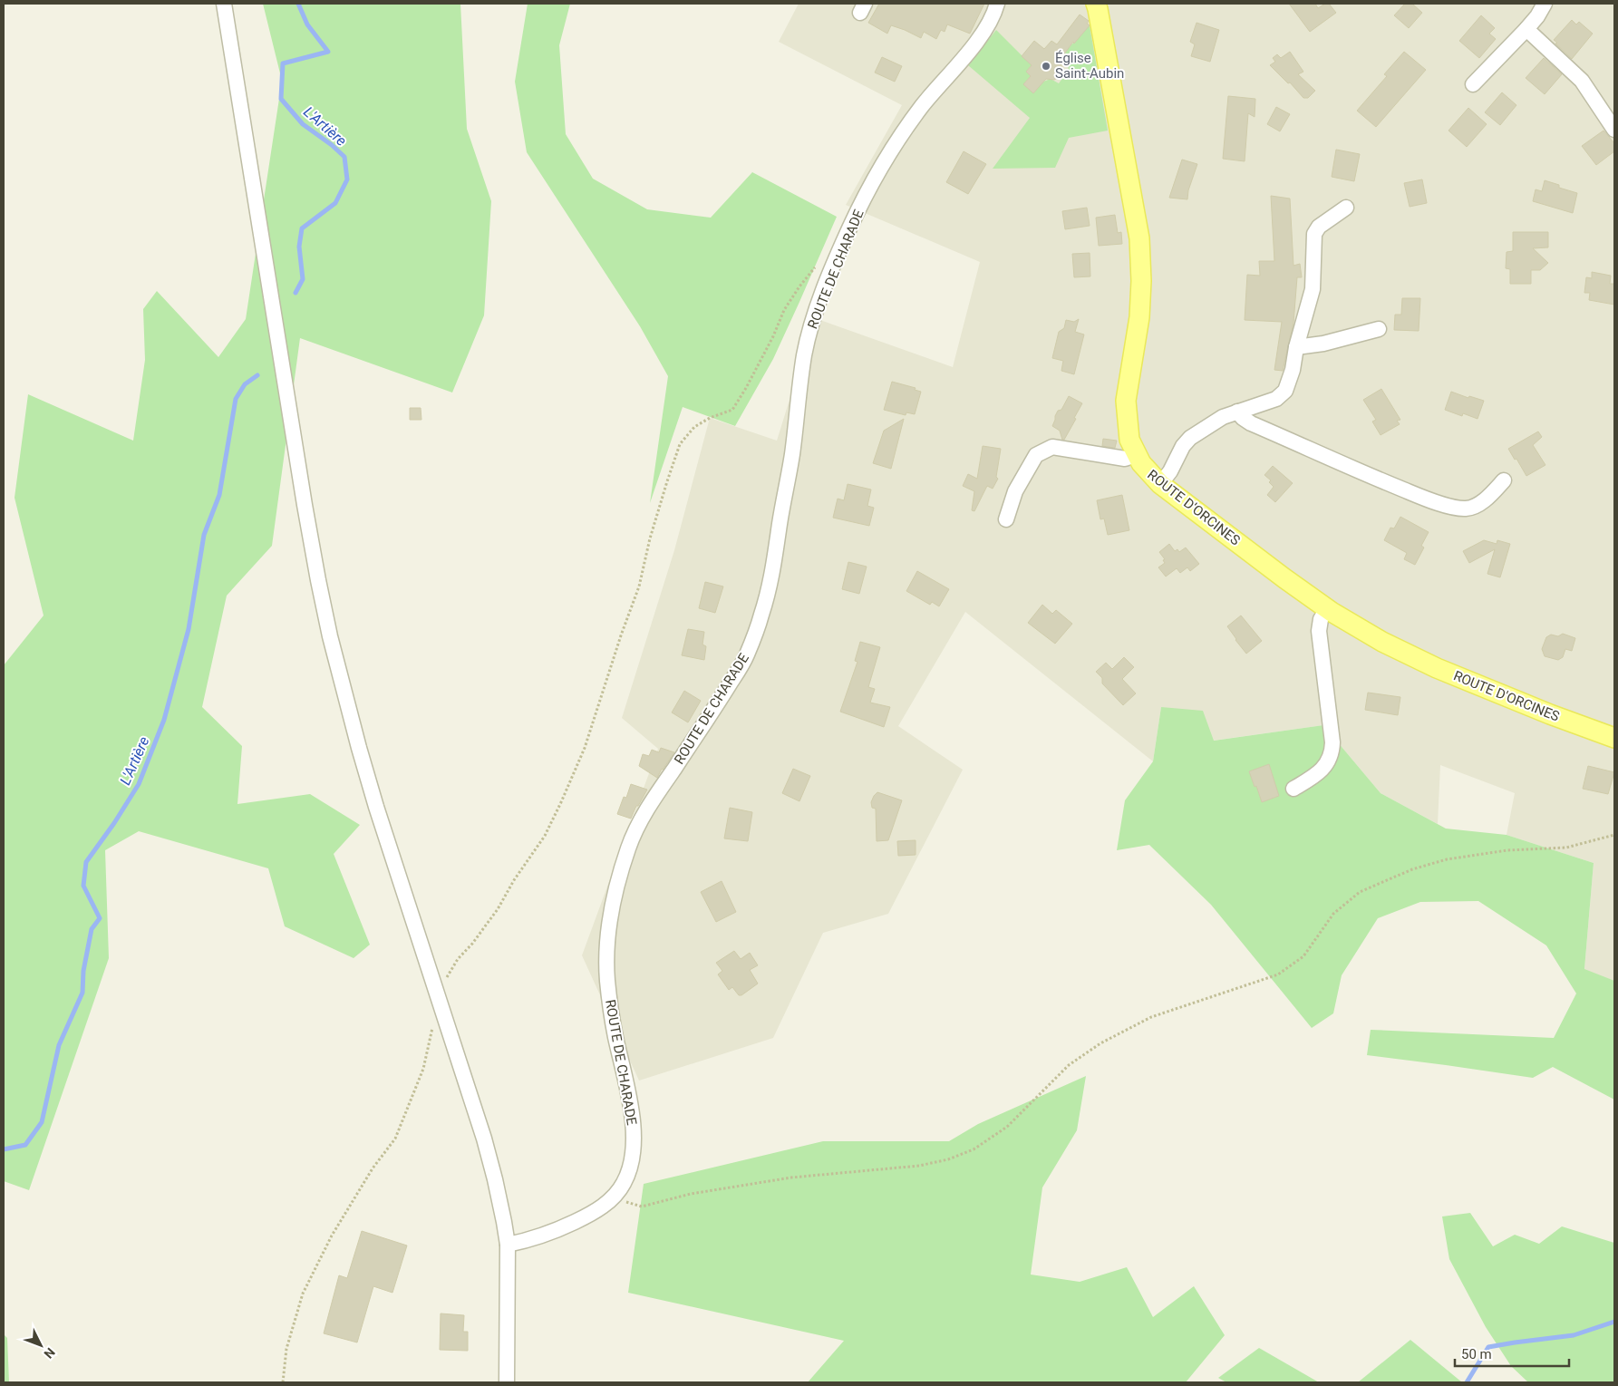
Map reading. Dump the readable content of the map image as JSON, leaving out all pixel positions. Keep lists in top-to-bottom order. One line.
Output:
{"streets":{"main road":["ROUTE D'ORCINES"],"street":["ROUTE DE CHARADE"]},"water":["L'Artière"],"places":["Église Saint-Aubin"],"scale_bar":"50 m","north":"bottom right"}
